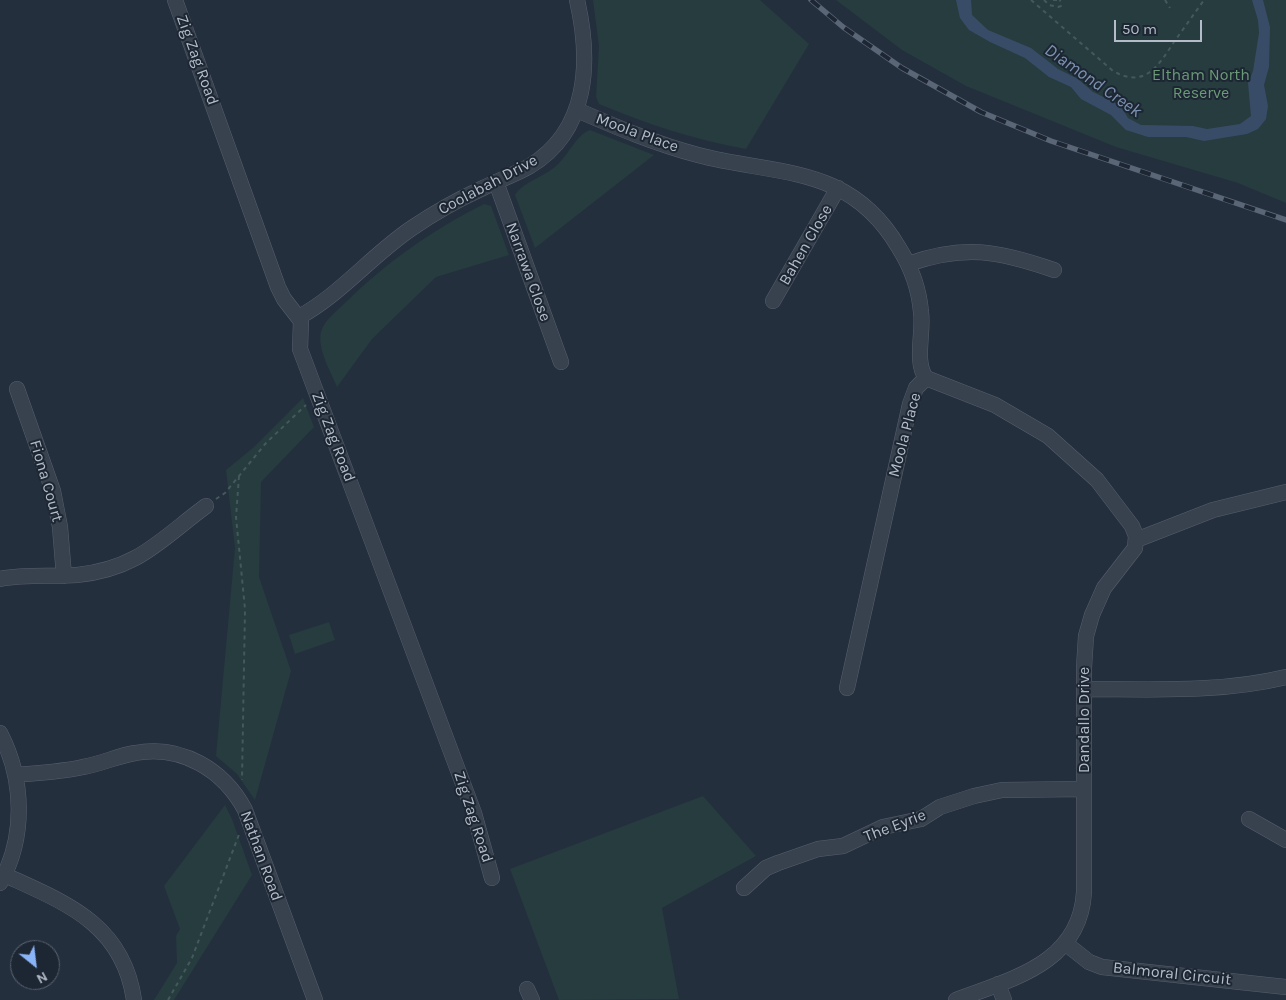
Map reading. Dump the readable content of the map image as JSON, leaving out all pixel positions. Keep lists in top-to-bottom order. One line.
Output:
{"streets":{"street":["Zig Zag Road","Moola Place","Coolabah Drive","Bahen Close","Narrawa Close","Fiona Court","Dandallo Drive","The Eyrie","Nathan Road","Balmoral Circuit"]},"crossings":[["Zig Zag Road","Coolabah Drive"],["Moola Place","Coolabah Drive"],["Moola Place","Bahen Close"],["Coolabah Drive","Narrawa Close"],["Dandallo Drive","The Eyrie"],["Dandallo Drive","Balmoral Circuit"]],"water":["Diamond Creek"],"parks":["Eltham North Reserve"],"scale_bar":"50 m","north":"bottom right"}
